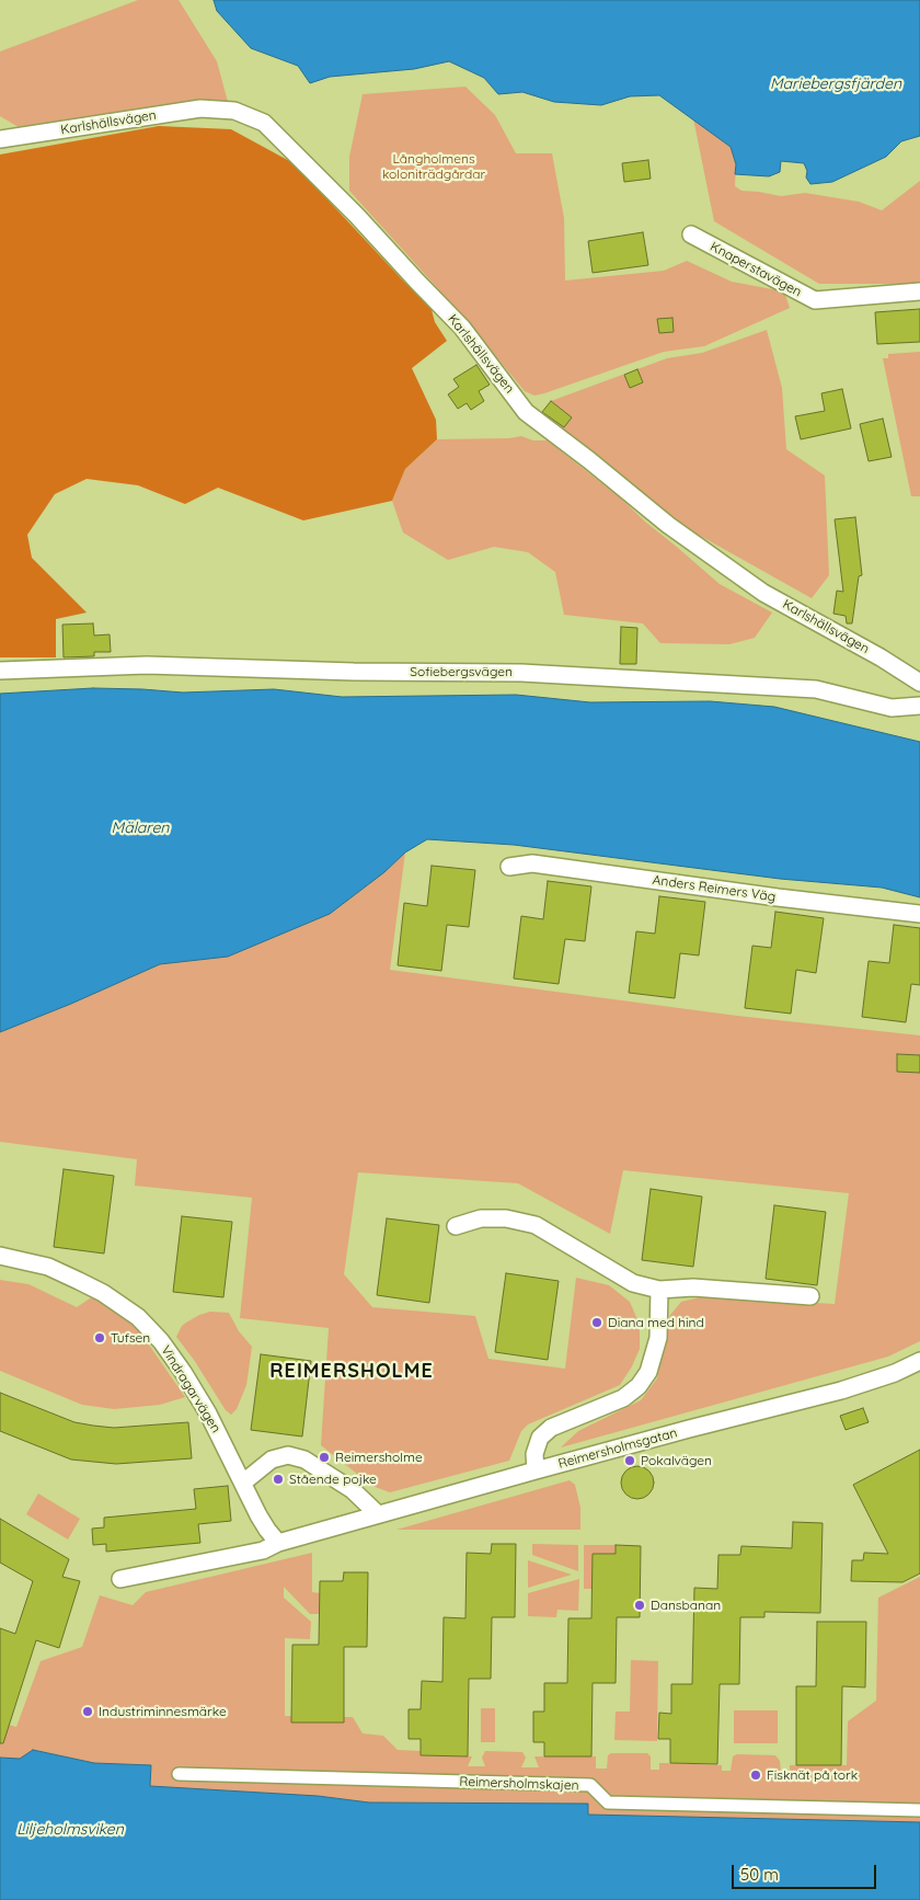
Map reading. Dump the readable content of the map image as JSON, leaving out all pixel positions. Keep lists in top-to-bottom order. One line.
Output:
{"streets":{"street":["Karlshällsvägen","Knaperstavägen","Sofiebergsvägen","Anders Reimers Väg","Vindragarvägen","Reimersholmsgatan","Reimersholmskajen"]},"crossings":[["Vindragarvägen","Reimersholmsgatan"]],"districts":["REIMERSHOLME"],"water":["Mariebergsfjärden","Mälaren","Liljeholmsviken"],"parks":["Långholmens koloniträdgårdar"],"places":["Diana med hind","Tufsen","Reimersholme","Pokalvägen","Stående pojke","Dansbanan","Industriminnesmärke","Fisknät på tork"],"scale_bar":"50 m"}
